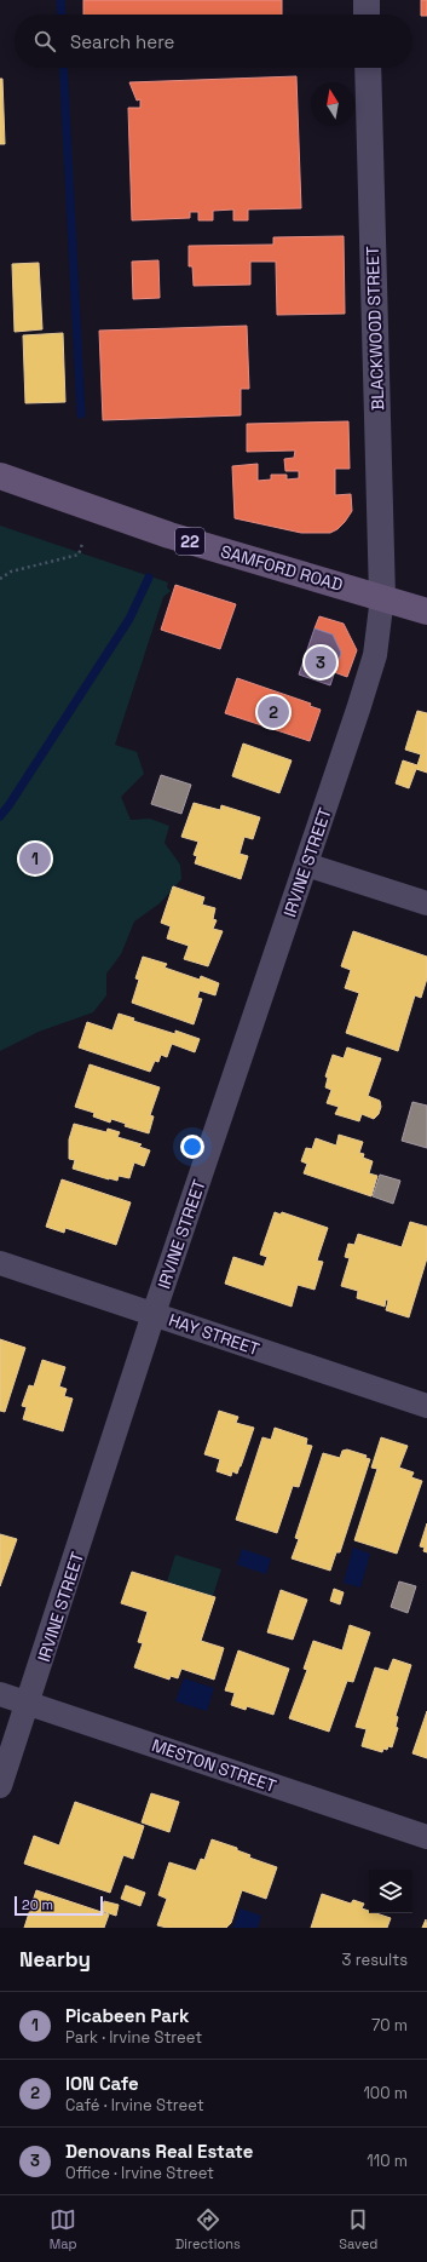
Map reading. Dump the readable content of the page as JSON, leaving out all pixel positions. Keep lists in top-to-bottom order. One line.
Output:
{"streets":{"main road":["22","SAMFORD ROAD"],"street":["BLACKWOOD STREET","IRVINE STREET","HAY STREET","MESTON STREET"]},"crossings":[["BLACKWOOD STREET","SAMFORD ROAD"],["BLACKWOOD STREET","IRVINE STREET"],["SAMFORD ROAD","IRVINE STREET"],["IRVINE STREET","HAY STREET"],["IRVINE STREET","MESTON STREET"]],"scale_bar":"20 m","north":"top","page":{"search":"Search here","pins":["3","2","1"],"scale":"20 m","heading":["Nearby","3 results"],"list":[{"mark":"1","name":"Picabeen Park","note":"Park · Irvine Street","value":"70 m"},{"mark":"2","name":"ION Cafe","note":"Café · Irvine Street","value":"100 m"},{"mark":"3","name":"Denovans Real Estate","note":"Office · Irvine Street","value":"110 m"}],"nav":["Map","Directions","Saved"]}}
